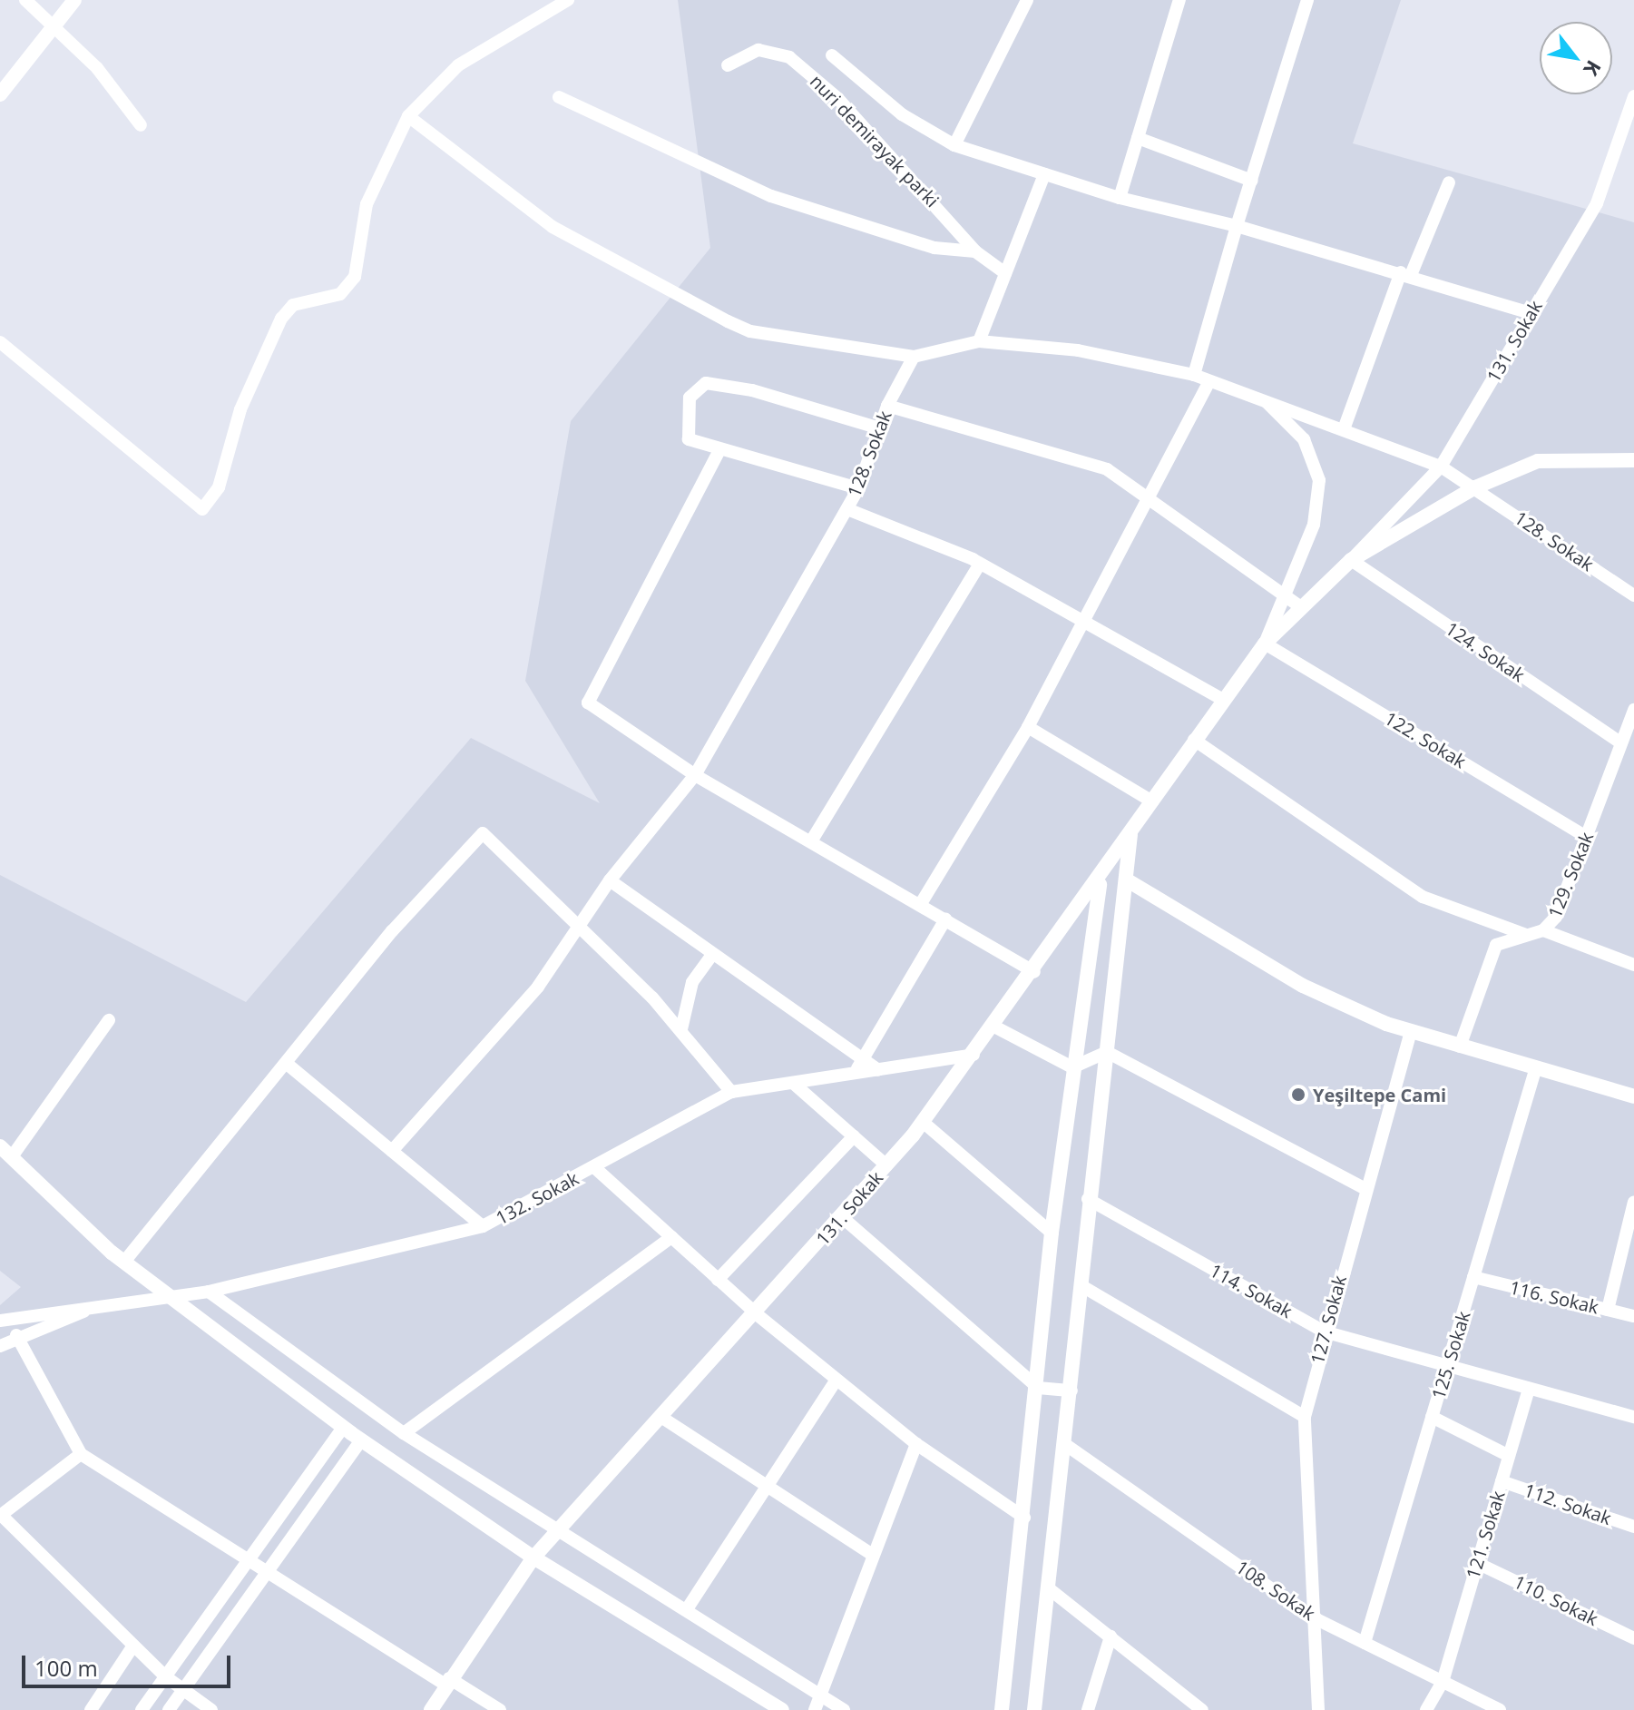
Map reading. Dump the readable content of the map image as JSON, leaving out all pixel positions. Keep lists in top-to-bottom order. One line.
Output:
{"streets":{"street":["nuri demirayak parki","131. Sokak","128. Sokak","124. Sokak","122. Sokak","129. Sokak","132. Sokak","114. Sokak","116. Sokak","127. Sokak","125. Sokak","112. Sokak","121. Sokak","108. Sokak","110. Sokak"]},"crossings":[["131. Sokak","128. Sokak"],["131. Sokak","124. Sokak"],["131. Sokak","122. Sokak"],["131. Sokak","132. Sokak"],["124. Sokak","129. Sokak"],["122. Sokak","129. Sokak"],["114. Sokak","127. Sokak"],["114. Sokak","125. Sokak"],["114. Sokak","121. Sokak"],["116. Sokak","125. Sokak"],["127. Sokak","108. Sokak"],["125. Sokak","108. Sokak"],["112. Sokak","121. Sokak"],["121. Sokak","108. Sokak"],["121. Sokak","110. Sokak"]],"places":["Yeşiltepe Cami"],"scale_bar":"100 m","north":"bottom right"}
